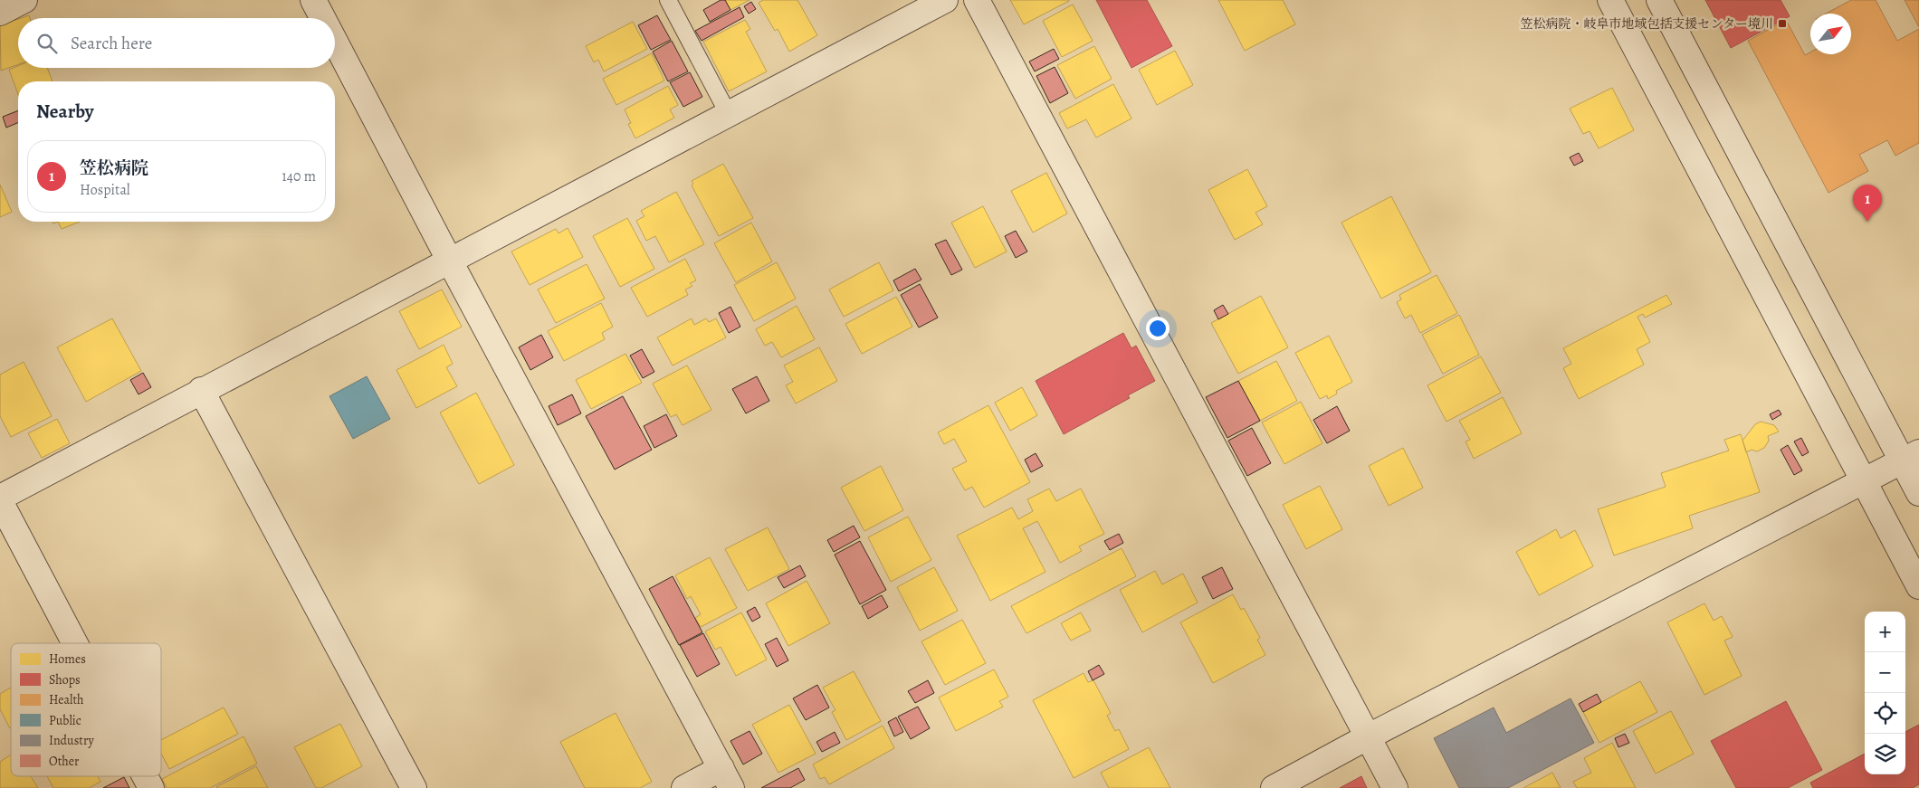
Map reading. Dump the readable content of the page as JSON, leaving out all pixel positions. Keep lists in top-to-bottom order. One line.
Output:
{"places":{"transit":["笠松病院・岐阜市地域包括支援センター境川"]},"legend":["Homes","Shops","Health","Public","Industry","Other"],"north":"top right","page":{"search":"Search here","heading":"Nearby","list":[{"mark":"1","name":"笠松病院","note":"Hospital","value":"140 m"}],"pins":"1","map_buttons":["+","−"]}}
